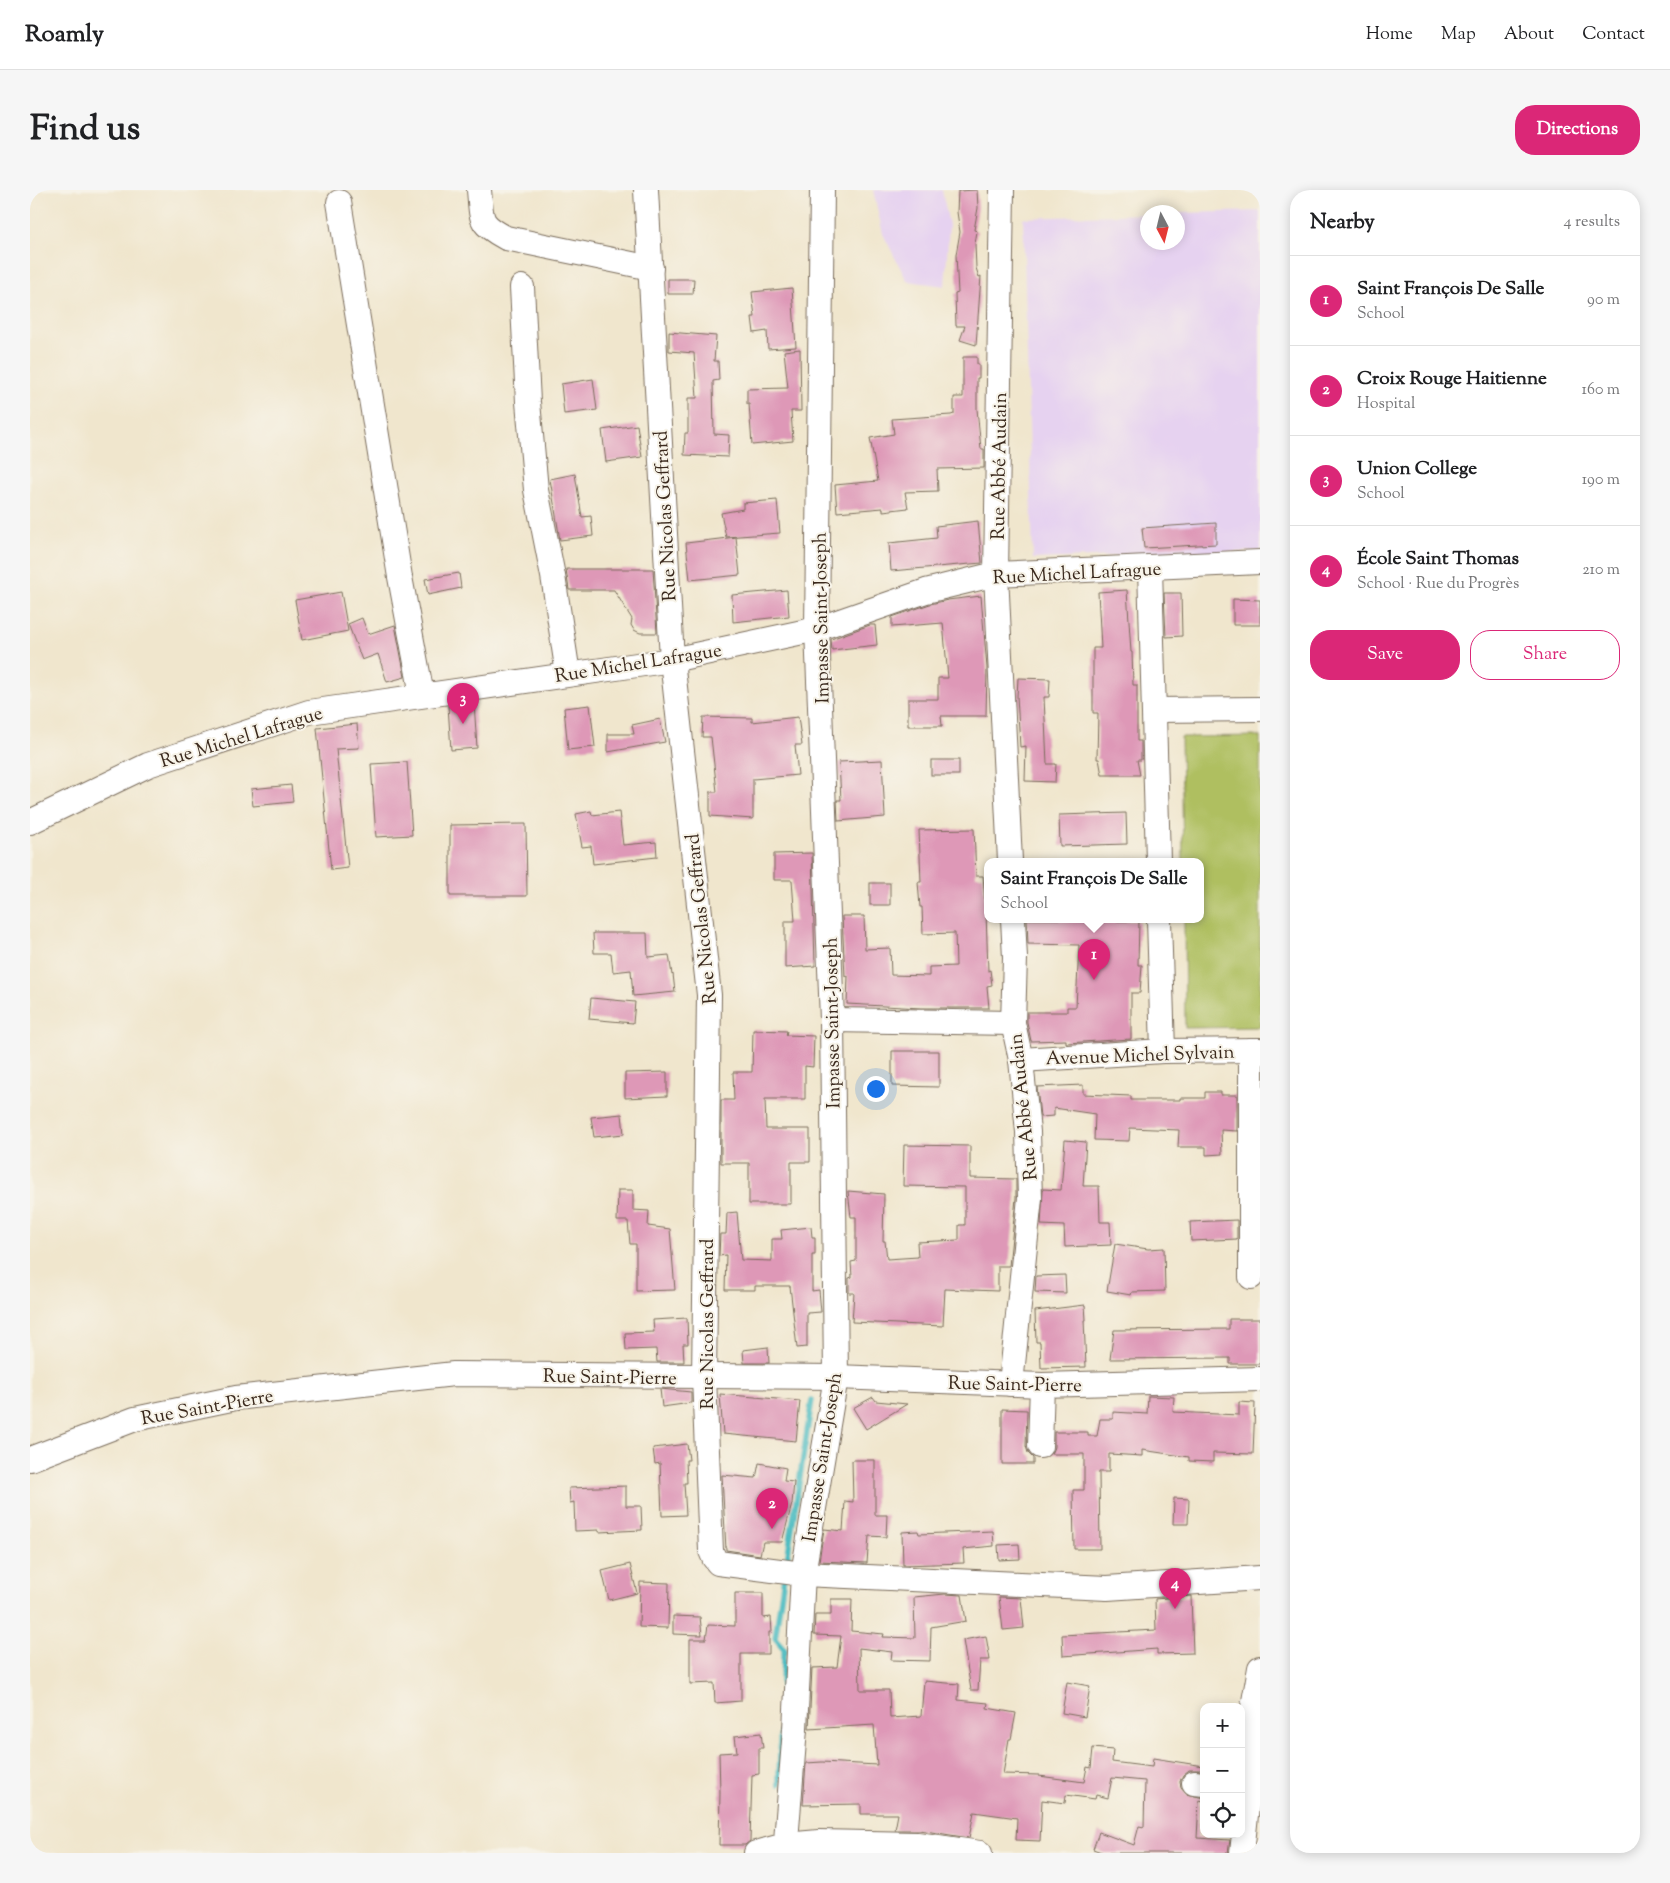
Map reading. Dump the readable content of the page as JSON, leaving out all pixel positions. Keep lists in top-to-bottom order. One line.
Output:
{"streets":{"street":["Rue Abbé Audain","Rue Nicolas Geffrard","Rue Michel Lafrague","Impasse Saint-Joseph","Avenue Michel Sylvain","Rue Saint-Pierre"]},"crossings":[["Rue Abbé Audain","Rue Michel Lafrague"],["Rue Abbé Audain","Avenue Michel Sylvain"],["Rue Abbé Audain","Rue Saint-Pierre"],["Rue Nicolas Geffrard","Rue Michel Lafrague"],["Rue Nicolas Geffrard","Impasse Saint-Joseph"],["Rue Nicolas Geffrard","Rue Saint-Pierre"],["Rue Michel Lafrague","Impasse Saint-Joseph"],["Impasse Saint-Joseph","Rue Saint-Pierre"]],"north":"bottom","page":{"header":"Roamly","nav":["Home","Map","About","Contact"],"title":"Find us","buttons":["Directions",["Save","Share"]],"heading":["Nearby","4 results"],"list":[{"mark":"1","name":"Saint François De Salle","note":"School","value":"90 m"},{"mark":"2","name":"Croix Rouge Haitienne","note":"Hospital","value":"160 m"},{"mark":"3","name":"Union College","note":"School","value":"190 m"},{"mark":"4","name":"École Saint Thomas","note":"School · Rue du Progrès","value":"210 m"}],"pins":["3","1","2","4"],"popup":["Saint François De Salle","School"],"map_buttons":["+","−"]}}
